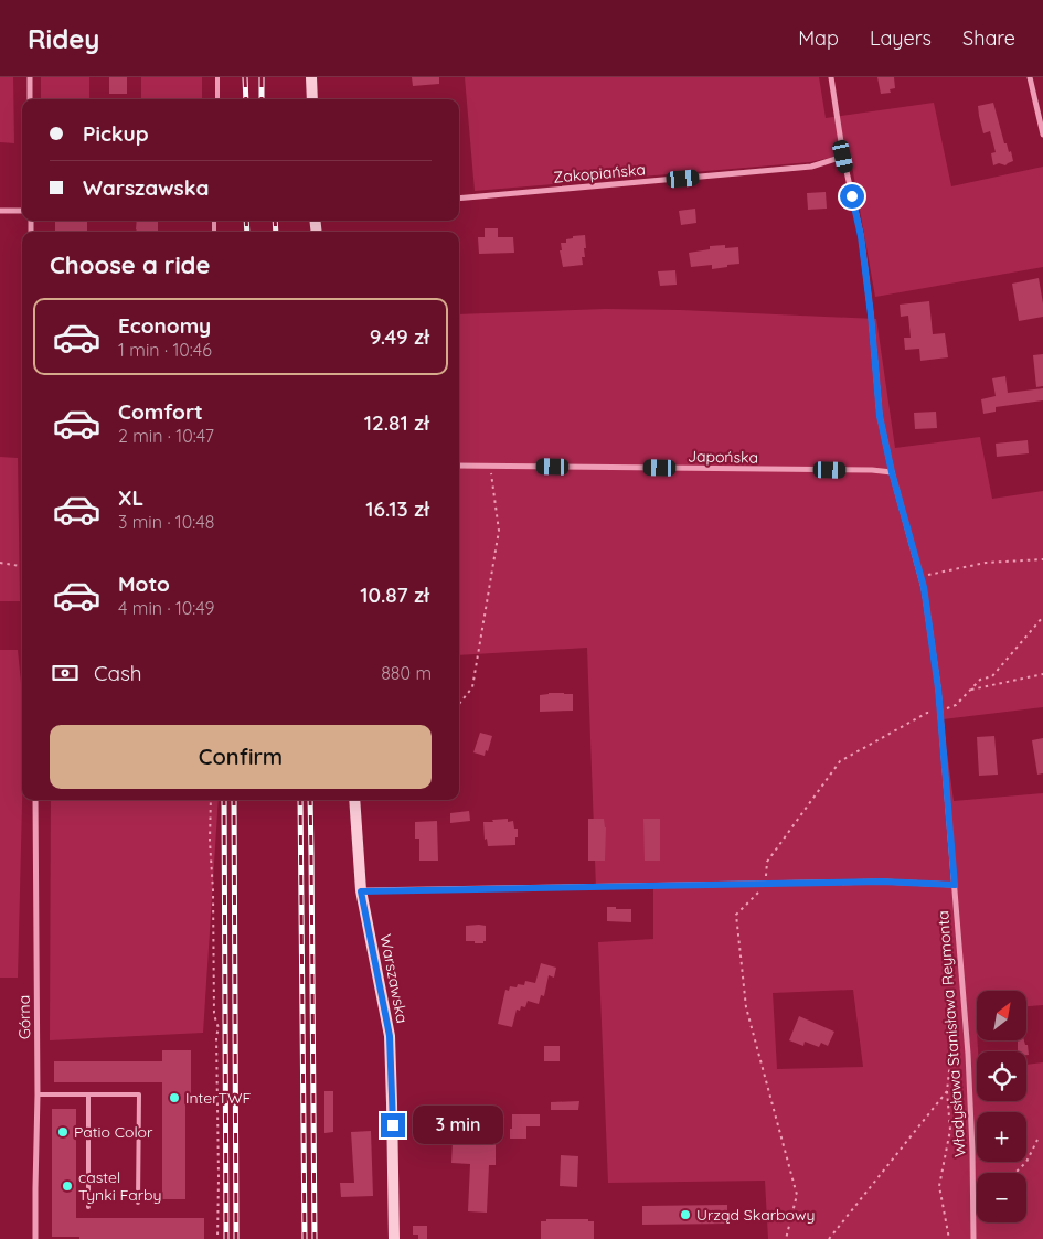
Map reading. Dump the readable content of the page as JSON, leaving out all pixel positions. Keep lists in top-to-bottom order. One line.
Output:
{"streets":{"main road":["Warszawska"],"street":["Zakopiańska","Japońska","Górna","Władysława Stanisława Reymonta"]},"crossings":[["Zakopiańska","Władysława Stanisława Reymonta"],["Japońska","Władysława Stanisława Reymonta"]],"places":["InterTWF","Patio Color","castel Tynki Farby","Urząd Skarbowy"],"north":"top right","page":{"header":"Ridey","nav":["Map","Layers","Share"],"banner":["Pickup","Warszawska"],"heading":"Choose a ride","list":[{"name":"Economy","note":"1 min · 10:46","value":"9.49 zł"},{"name":"Comfort","note":"2 min · 10:47","value":"12.81 zł"},{"name":"XL","note":"3 min · 10:48","value":"16.13 zł"},{"name":"Moto","note":"4 min · 10:49","value":"10.87 zł"}],"pay":["Cash","880 m"],"buttons":"Confirm","map_buttons":["+","−"],"bubble":"3 min"}}
